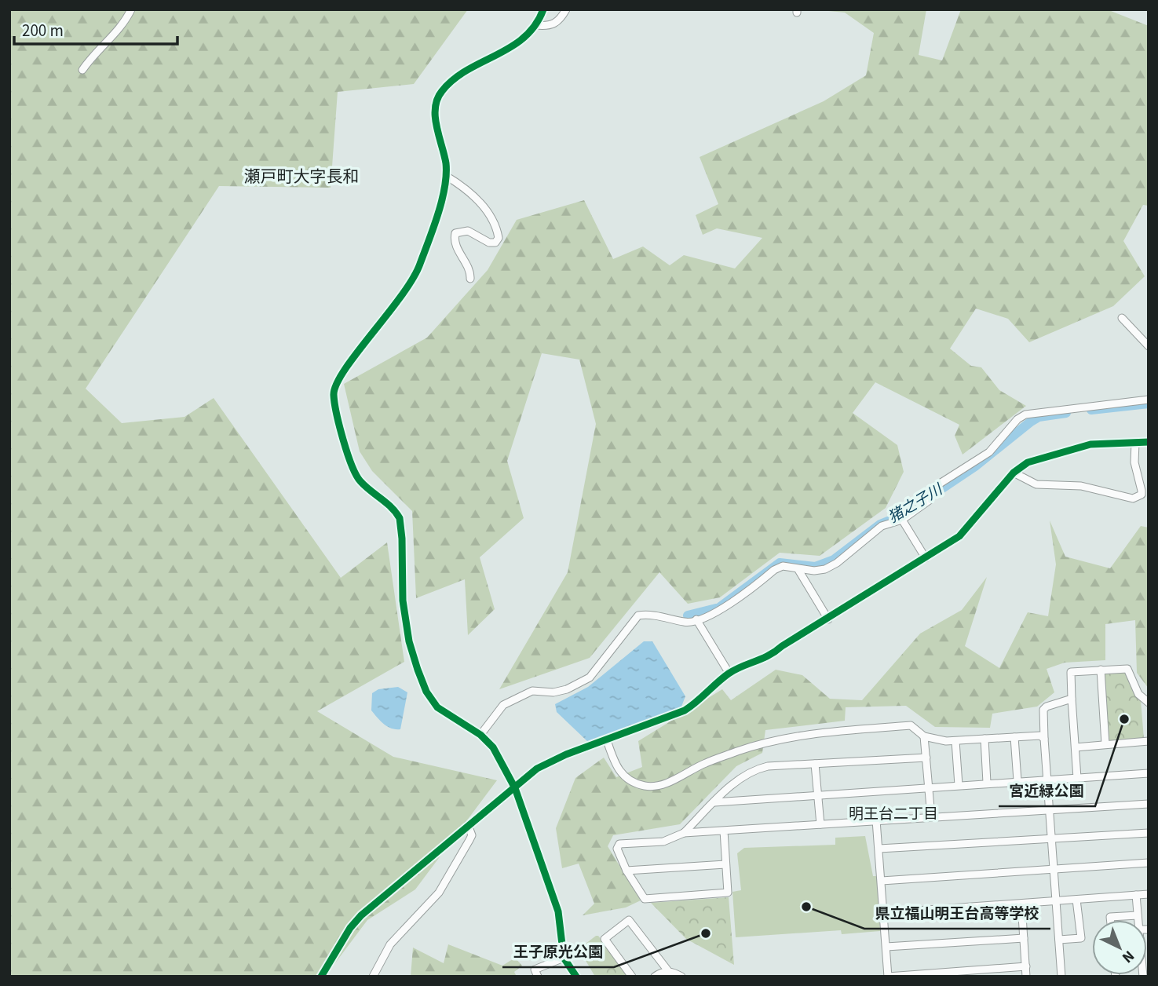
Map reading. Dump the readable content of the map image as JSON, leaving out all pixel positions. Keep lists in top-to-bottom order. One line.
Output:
{"districts":["瀬戸町大字長和","明王台二丁目"],"water":["猪之子川"],"places":["宮近緑公園","県立福山明王台高等学校","王子原光公園"],"scale_bar":"200 m","north":"bottom right"}
